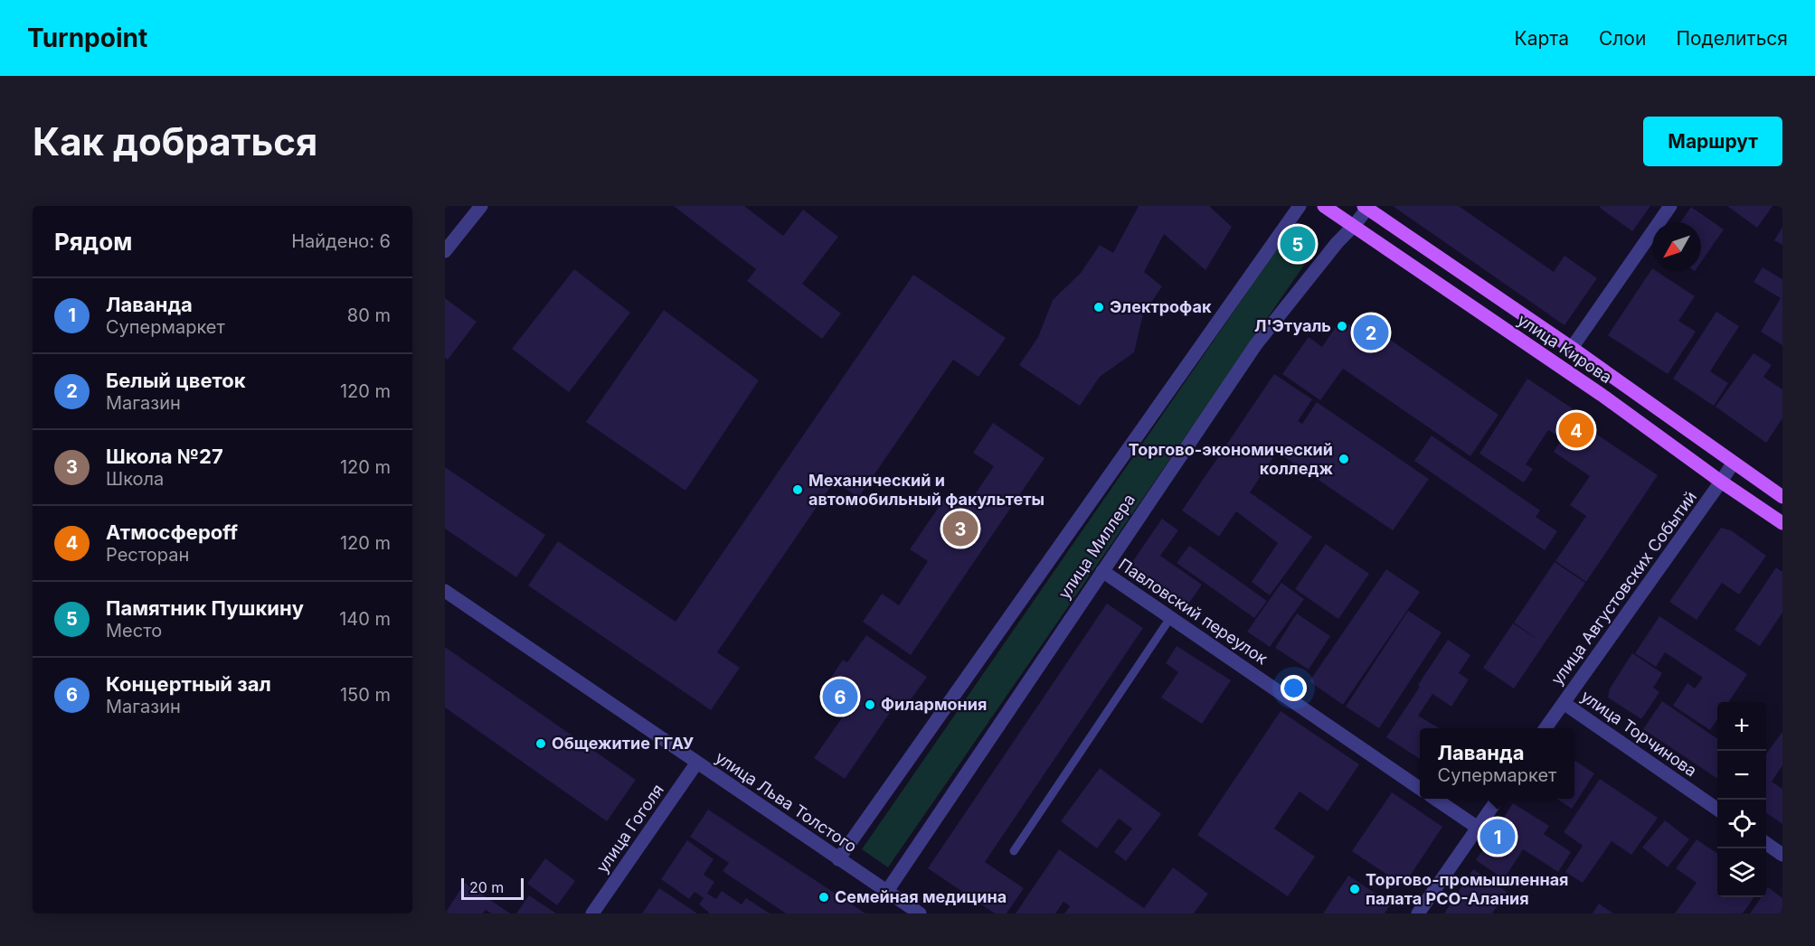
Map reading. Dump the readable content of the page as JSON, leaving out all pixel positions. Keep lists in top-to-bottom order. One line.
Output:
{"streets":{"main road":["улица Кирова"],"street":["улица Миллера","улица Августовских Событий","Павловский переулок","улица Торчинова","улица Льва Толстого","улица Гоголя"]},"crossings":[["улица Кирова","улица Миллера"],["улица Кирова","улица Августовских Событий"],["улица Миллера","Павловский переулок"],["улица Миллера","улица Льва Толстого"],["улица Августовских Событий","улица Торчинова"],["улица Льва Толстого","улица Гоголя"]],"places":["Электрофак","Л'Этуаль","Торгово-экономический колледж","Механический и автомобильный факультеты","Филармония","Общежитие ГГАУ","Торгово-промышленная палата РСО-Алания","Семейная медицина"],"scale_bar":"20 m","north":"bottom left","page":{"header":"Turnpoint","nav":["Карта","Слои","Поделиться"],"buttons":"Маршрут","title":"Как добраться","heading":["Рядом","Найдено: 6"],"pins":["5","2","4","3","6","1"],"list":[{"mark":"1","name":"Лаванда","note":"Супермаркет","value":"80 m"},{"mark":"2","name":"Белый цветок","note":"Магазин","value":"120 m"},{"mark":"3","name":"Школа №27","note":"Школа","value":"120 m"},{"mark":"4","name":"Атмосферoff","note":"Ресторан","value":"120 m"},{"mark":"5","name":"Памятник Пушкину","note":"Место","value":"140 m"},{"mark":"6","name":"Концертный зал","note":"Магазин","value":"150 m"}],"map_buttons":["+","−"],"popup":["Лаванда","Супермаркет"],"scale":"20 m"}}
